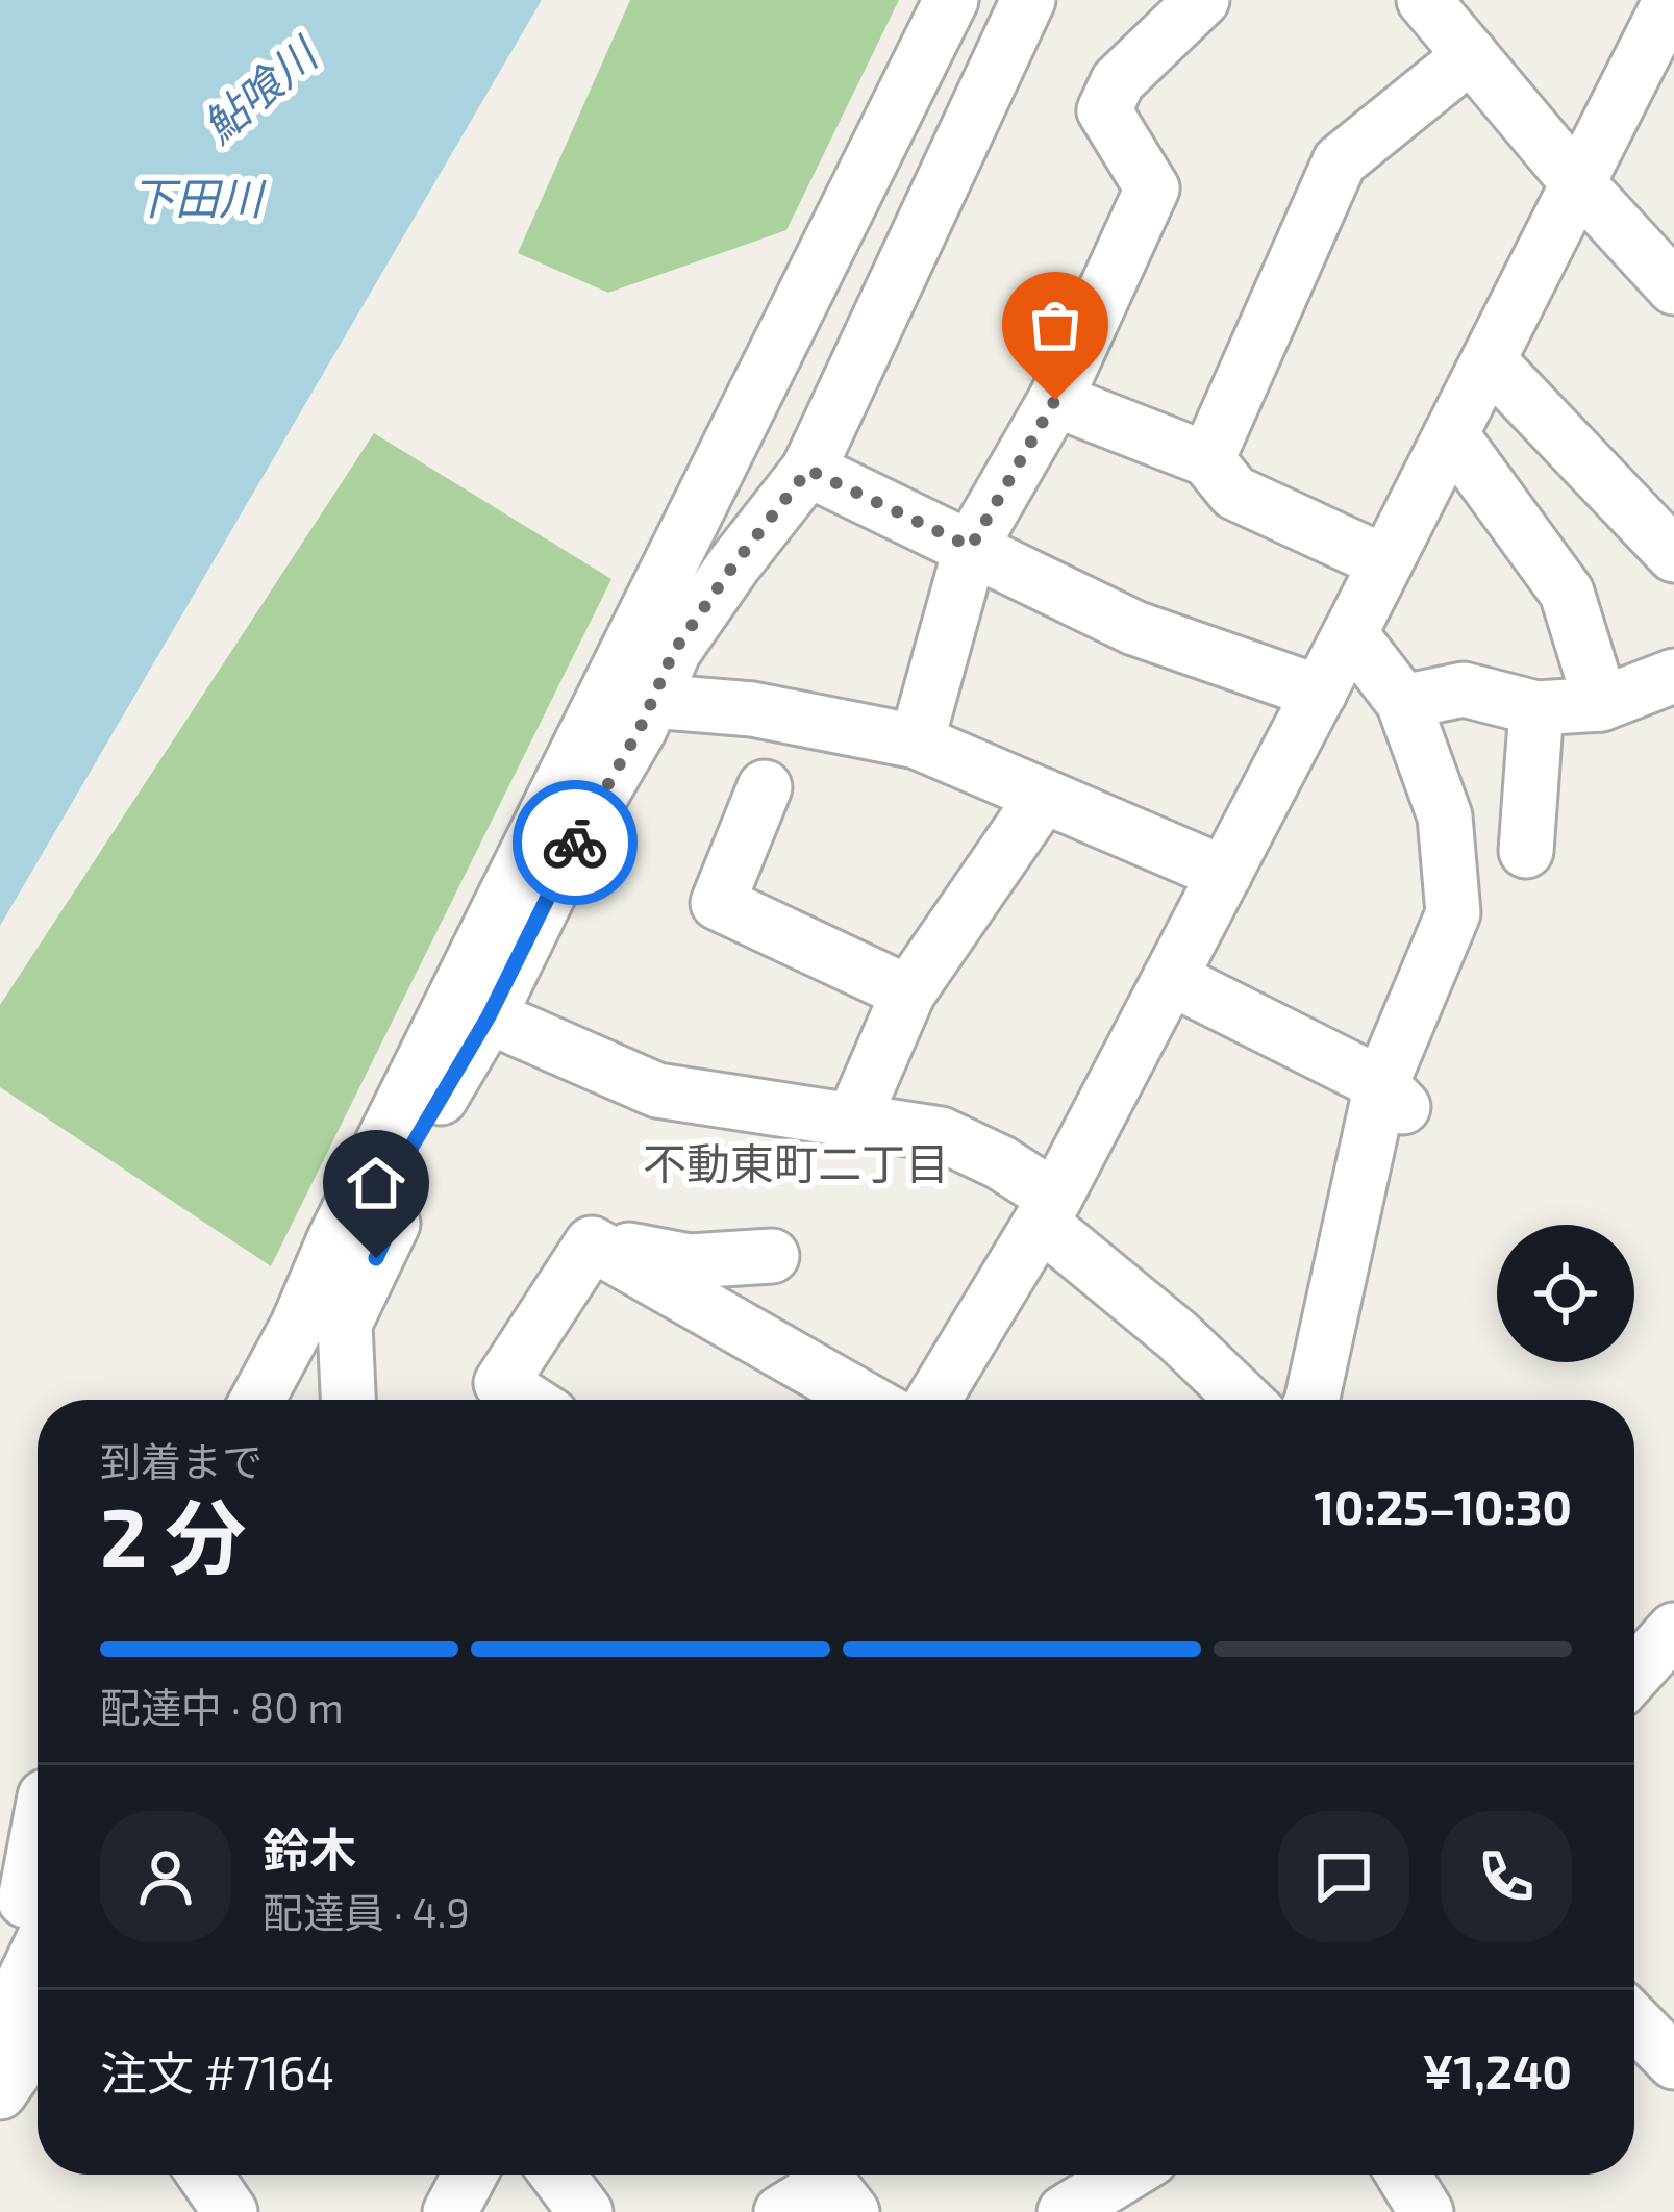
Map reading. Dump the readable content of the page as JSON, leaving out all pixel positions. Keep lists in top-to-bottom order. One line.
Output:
{"districts":["不動東町二丁目"],"water":["鮎喰川","下田川"],"page":{"heading":["2 分","到着まで","10:25–10:30"],"panel":["鈴木","配達員 · 4.9","注文 #7164","¥1,240"],"bar":"配達中 · 80 m"}}
